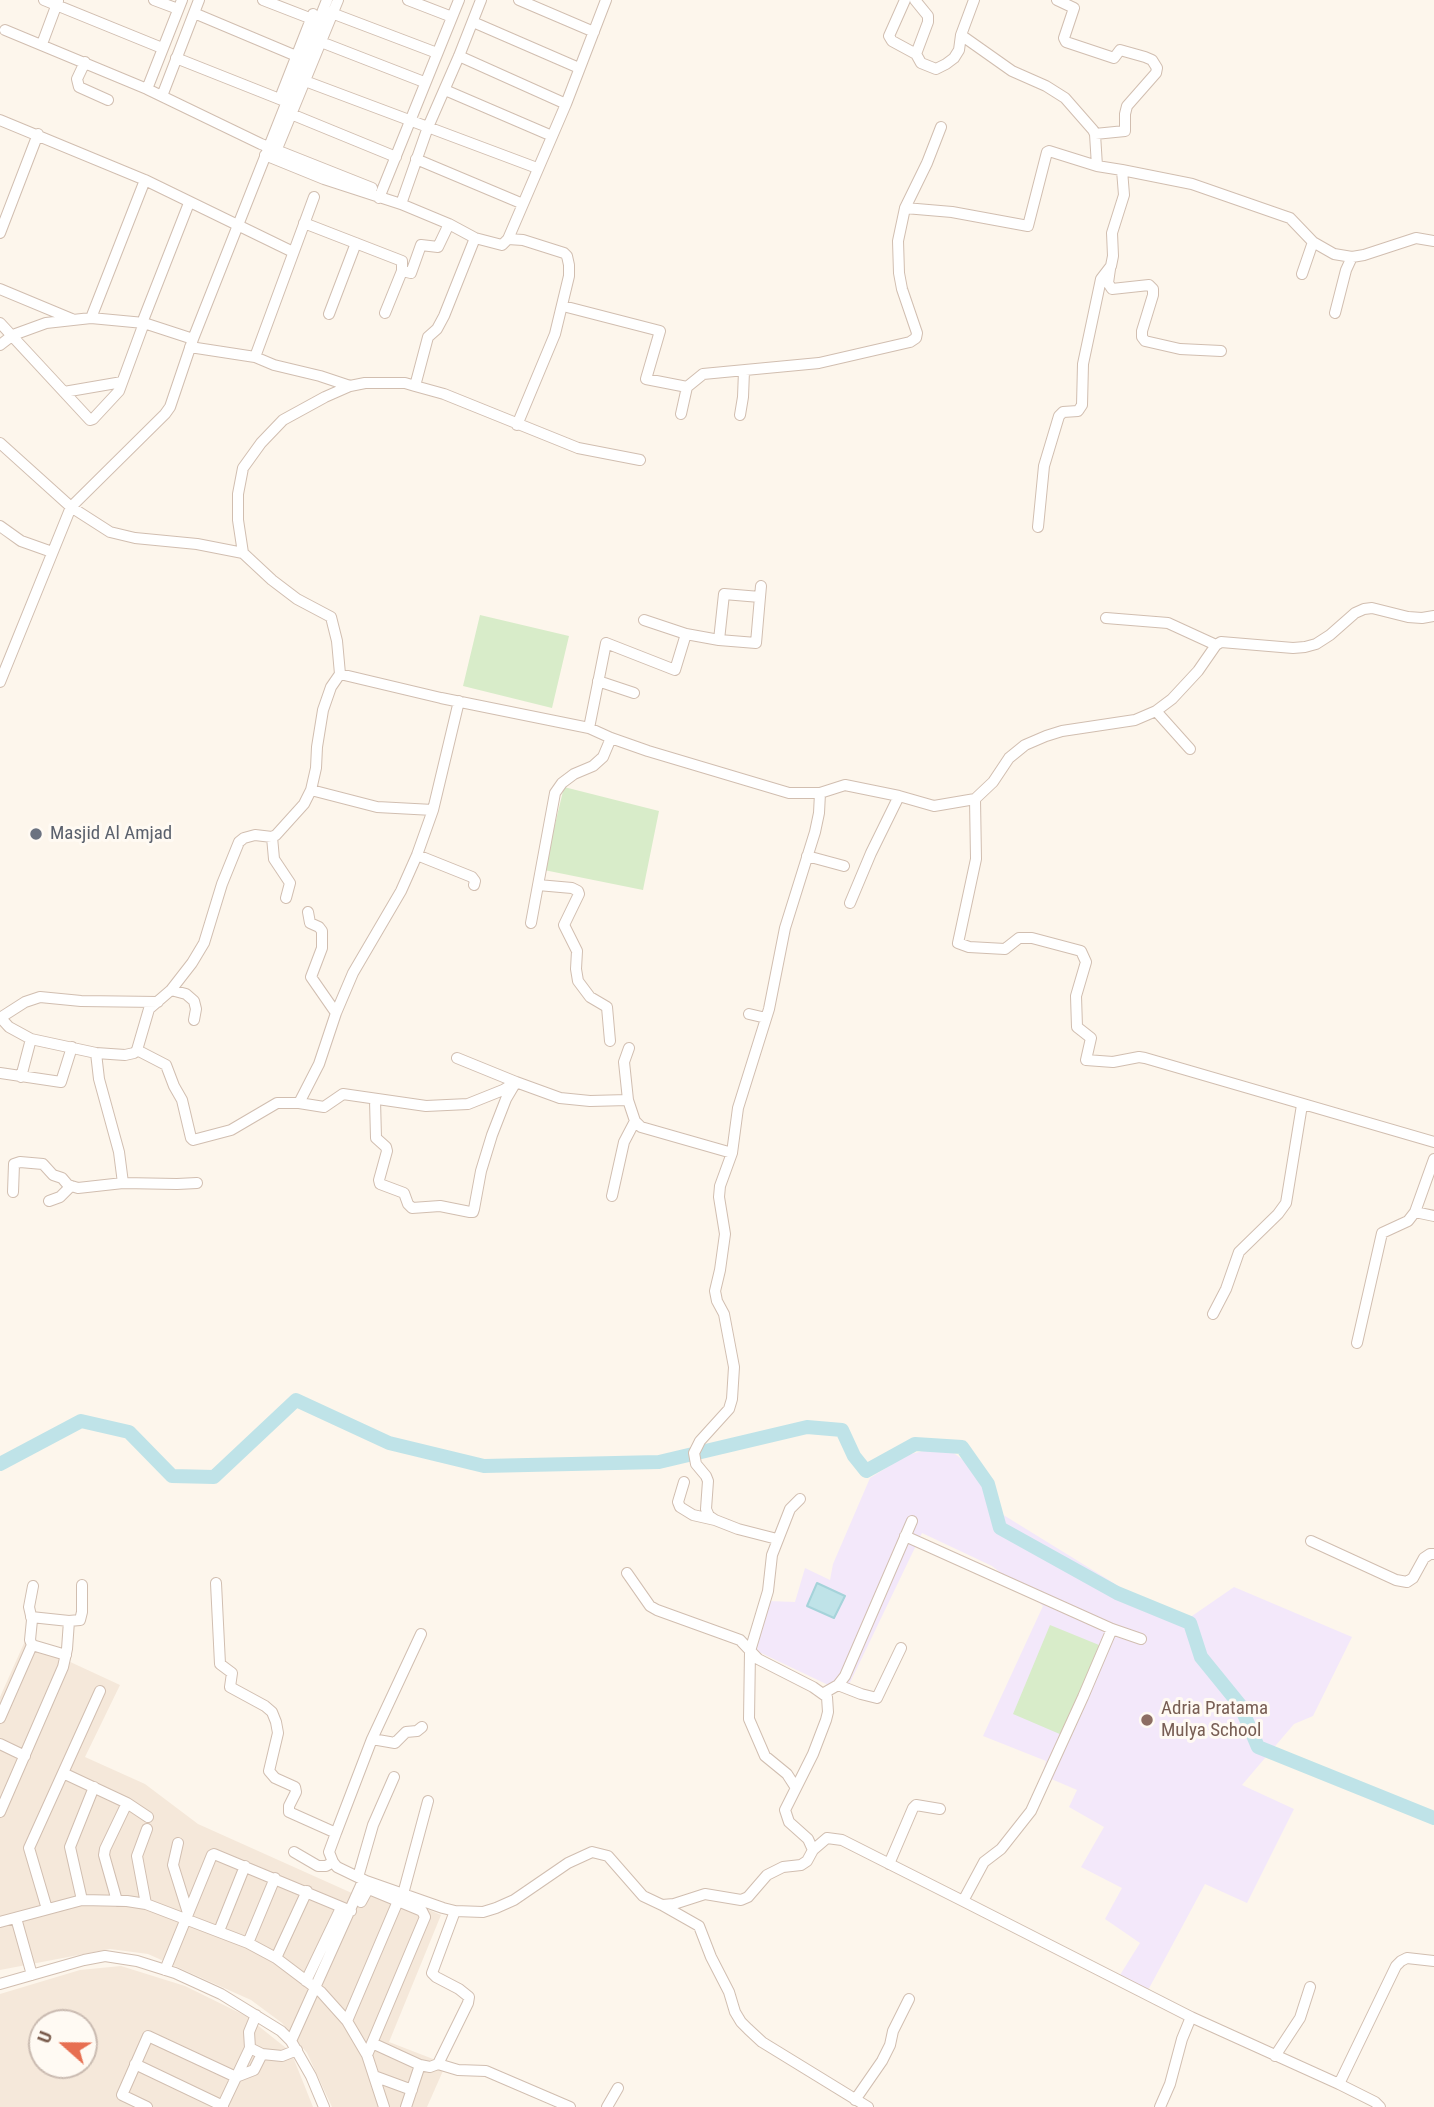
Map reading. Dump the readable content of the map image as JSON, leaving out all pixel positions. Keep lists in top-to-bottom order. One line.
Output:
{"places":["Masjid Al Amjad","Adria Pratama Mulya School"],"north":"left"}
